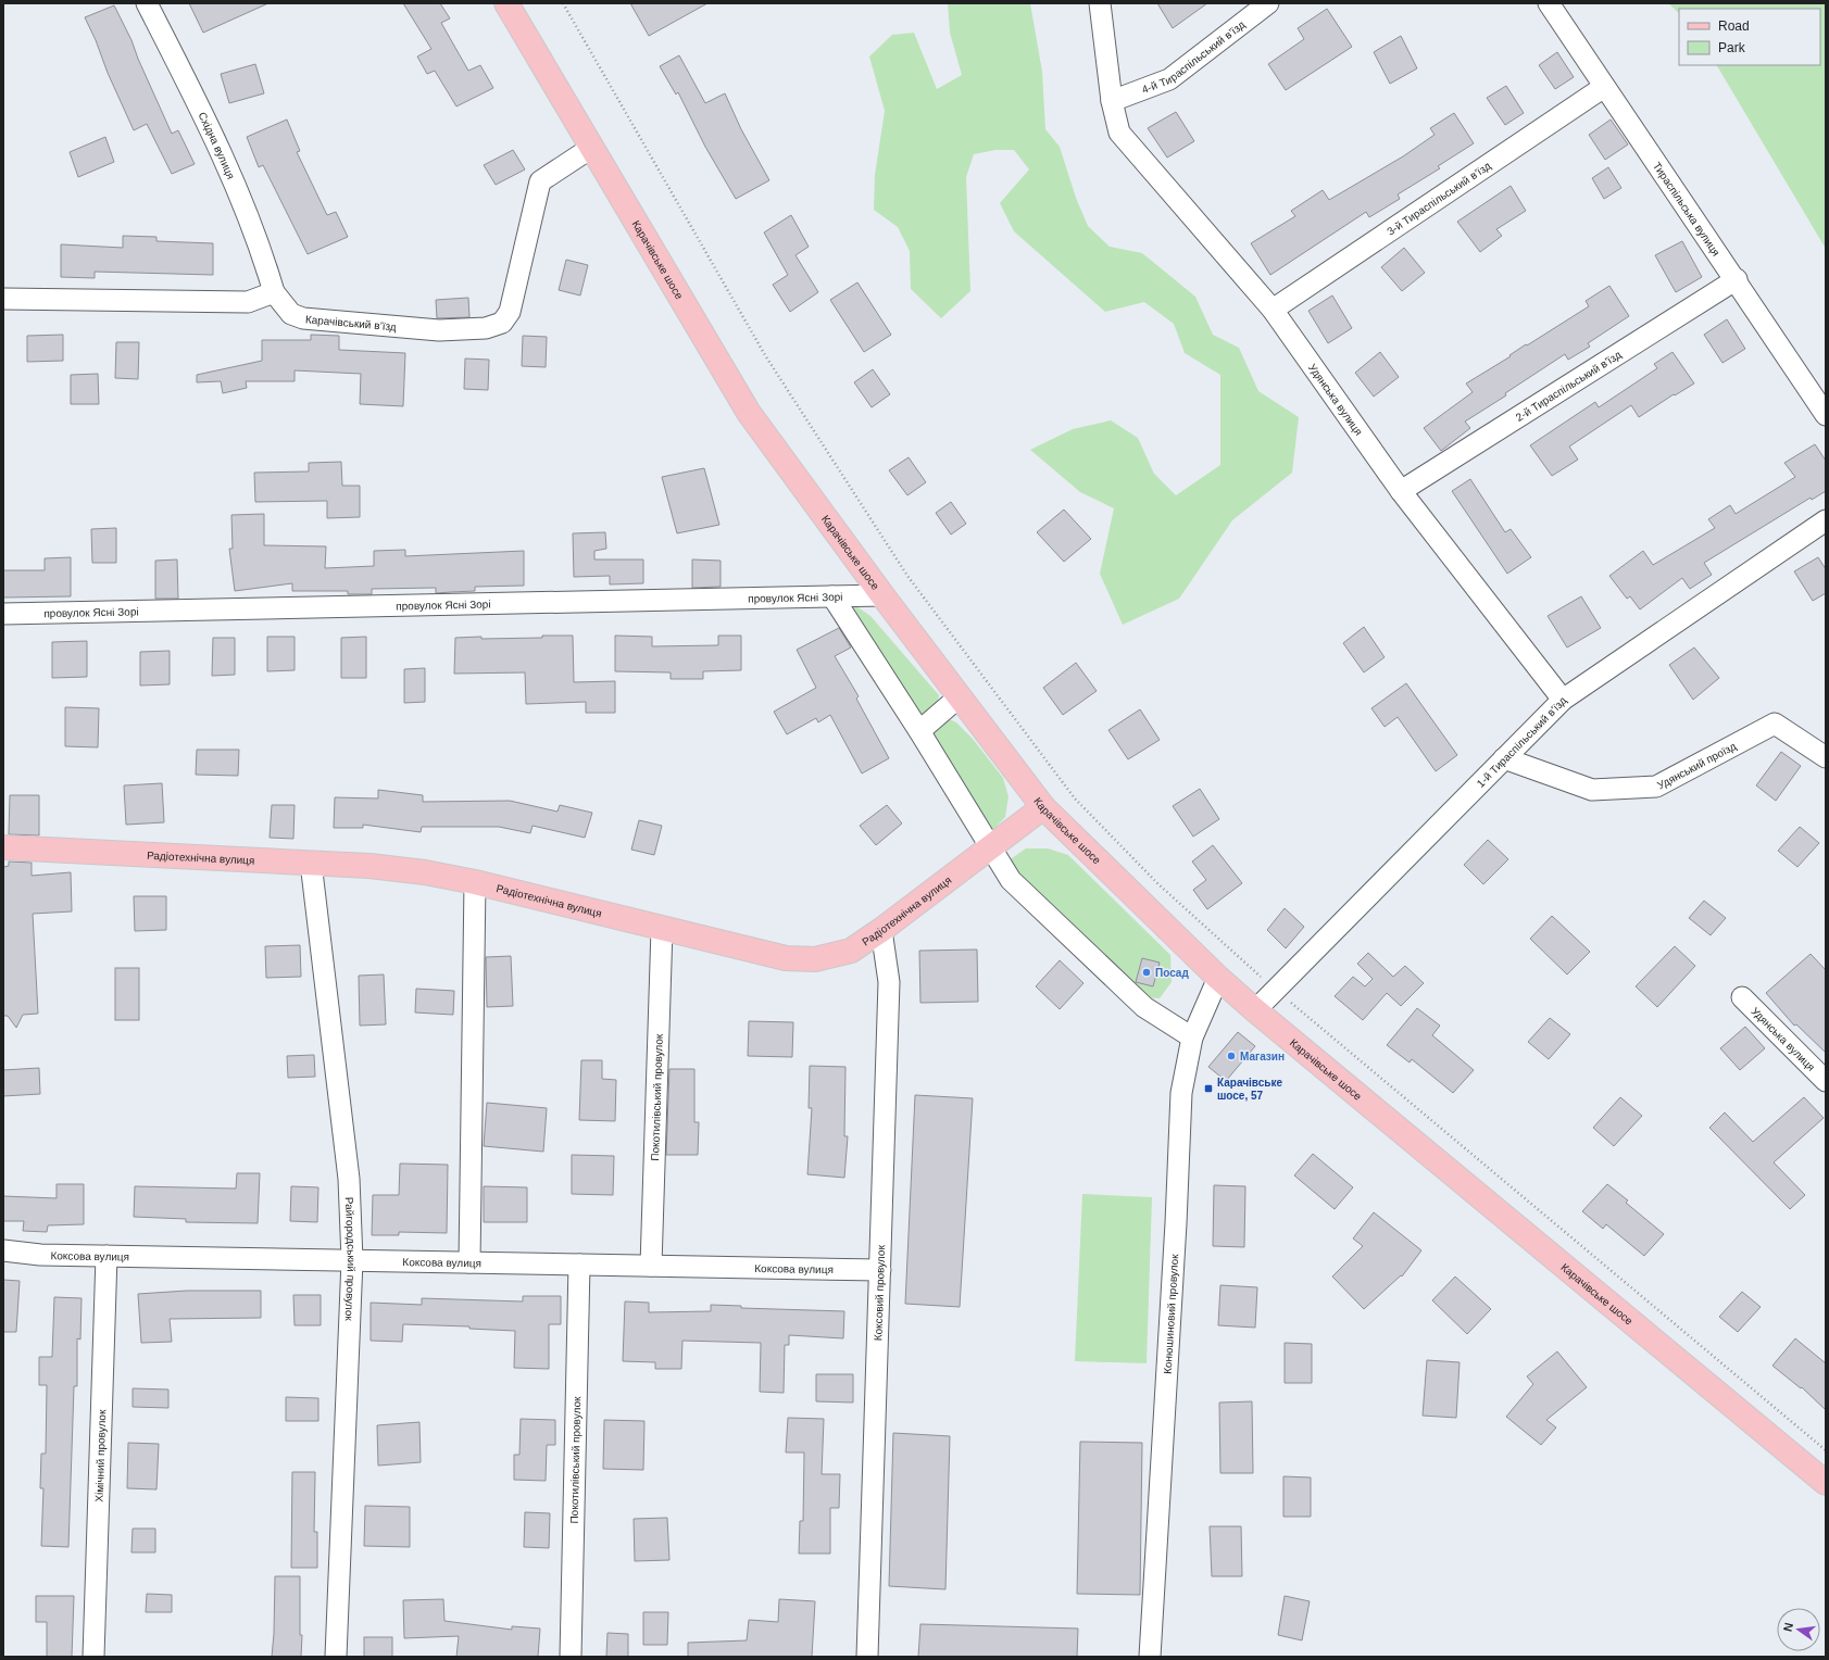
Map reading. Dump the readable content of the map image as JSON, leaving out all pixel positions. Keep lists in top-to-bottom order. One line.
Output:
{"streets":{"main road":["Карачівське шосе","Радіотехнічна вулиця"],"street":["4-й Тираспільський в’їзд","Східна вулиця","3-й Тираспільський в’їзд","Тираспільська вулиця","Карачівський в’їзд","2-й Тираспільський в’їзд","Удянська вулиця","провулок Ясні Зорі","1-й Тираспільський в’їзд","Удянський проїзд","Покотилівський провулок","Коксова вулиця","Райгородський провулок","Коксовий провулок","Конюшиновий провулок","Хімічний провулок"]},"crossings":[["4-й Тираспільський в’їзд","Удянська вулиця"],["Східна вулиця","Карачівський в’їзд"],["3-й Тираспільський в’їзд","Тираспільська вулиця"],["3-й Тираспільський в’їзд","Удянська вулиця"],["Тираспільська вулиця","2-й Тираспільський в’їзд"],["Карачівське шосе","Карачівський в’їзд"],["Карачівське шосе","провулок Ясні Зорі"],["Карачівське шосе","1-й Тираспільський в’їзд"],["Карачівське шосе","Радіотехнічна вулиця"],["Карачівське шосе","Конюшиновий провулок"],["2-й Тираспільський в’їзд","Удянська вулиця"],["Удянська вулиця","1-й Тираспільський в’їзд"],["1-й Тираспільський в’їзд","Удянський проїзд"],["Радіотехнічна вулиця","Покотилівський провулок"],["Радіотехнічна вулиця","Райгородський провулок"],["Радіотехнічна вулиця","Коксовий провулок"],["Покотилівський провулок","Коксова вулиця"],["Коксова вулиця","Райгородський провулок"],["Коксова вулиця","Коксовий провулок"],["Коксова вулиця","Хімічний провулок"]],"places":{"other":["Посад","Магазин"],"transit":["Карачівське шосе, 57"]},"legend":["Road","Park"],"north":"left"}
